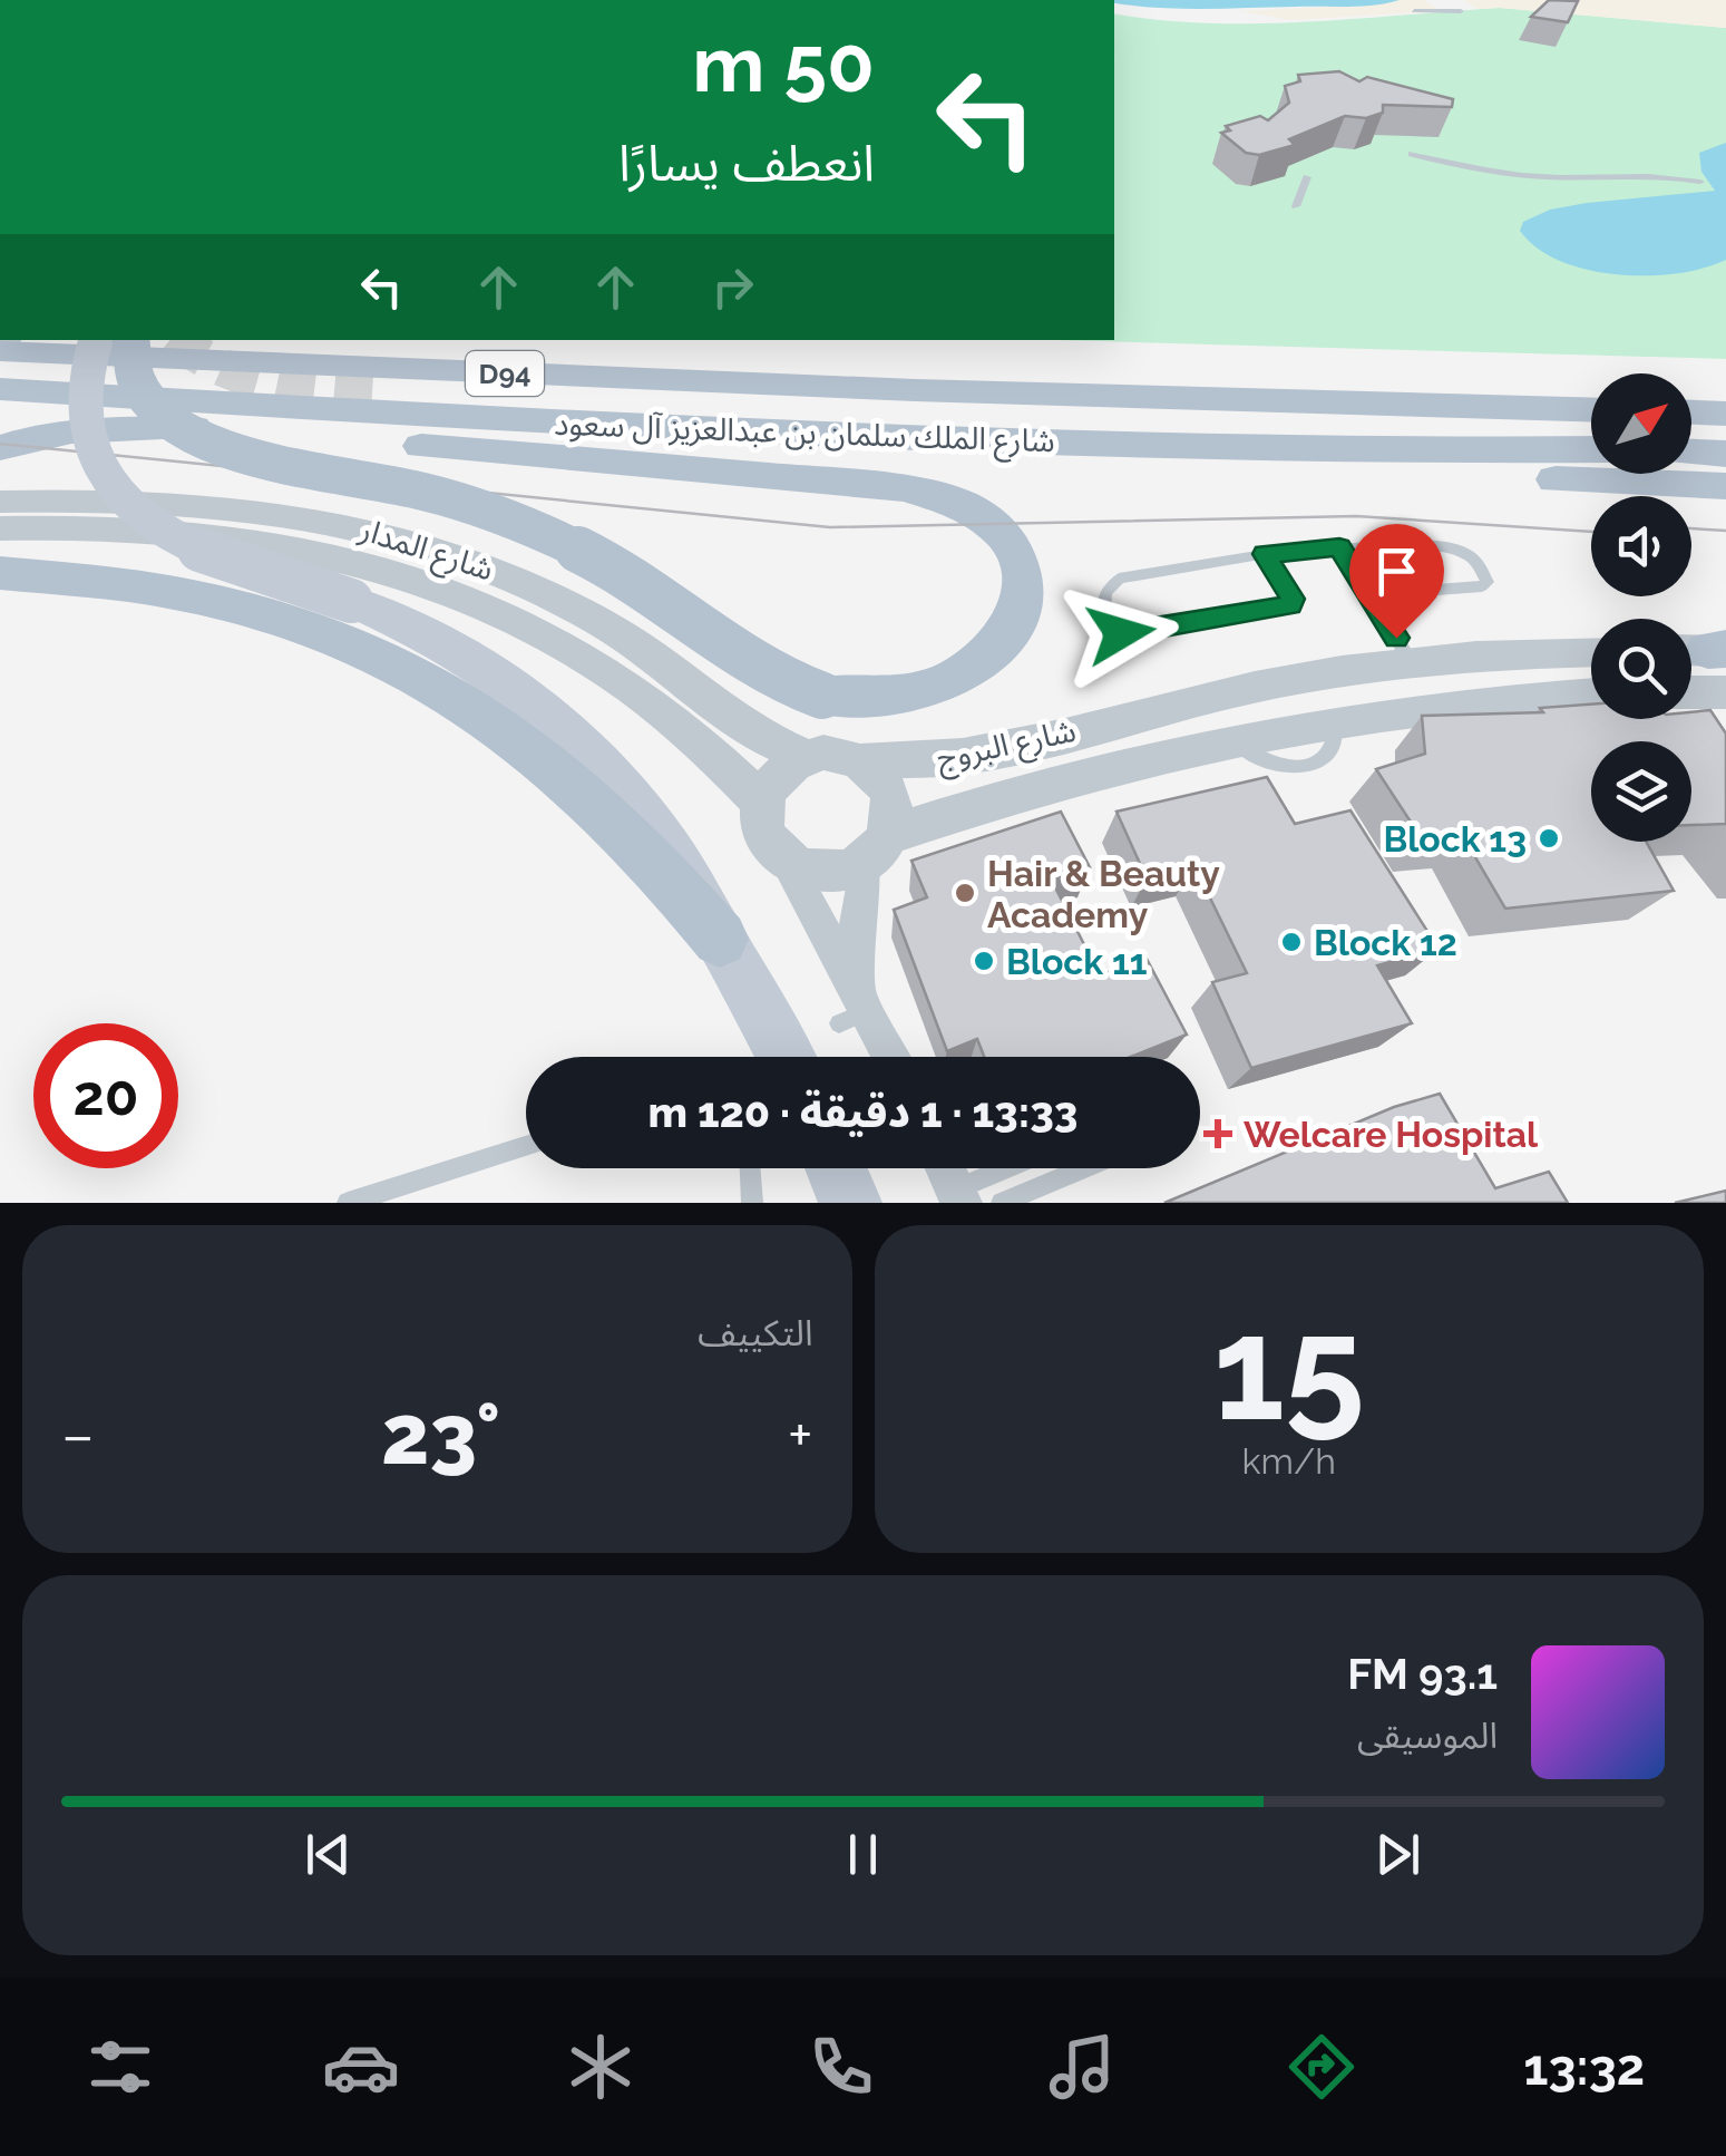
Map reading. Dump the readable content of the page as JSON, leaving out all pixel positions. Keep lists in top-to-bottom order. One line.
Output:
{"streets":{"main road":["D94","شارع الملك سلمان بن عبدالعزيز آل سعود"],"street":["شارع المدار","شارع البروج"]},"crossings":[["شارع المدار","شارع البروج"]],"places":{"other":["Block 13","Hair & Beauty Academy","Block 12","Block 11"],"health":["Welcare Hospital"]},"north":"top right","page":{"turn":["50 m","انعطف يسارًا"],"limit":"20","trip":"13:33 · 1 دقيقة · 120 m","tile":[["15","km/h"],"التكييف"],"heat":["−","23°","+"],"song":["93.1 FM","الموسيقى"],"tabs":"13:32"}}
